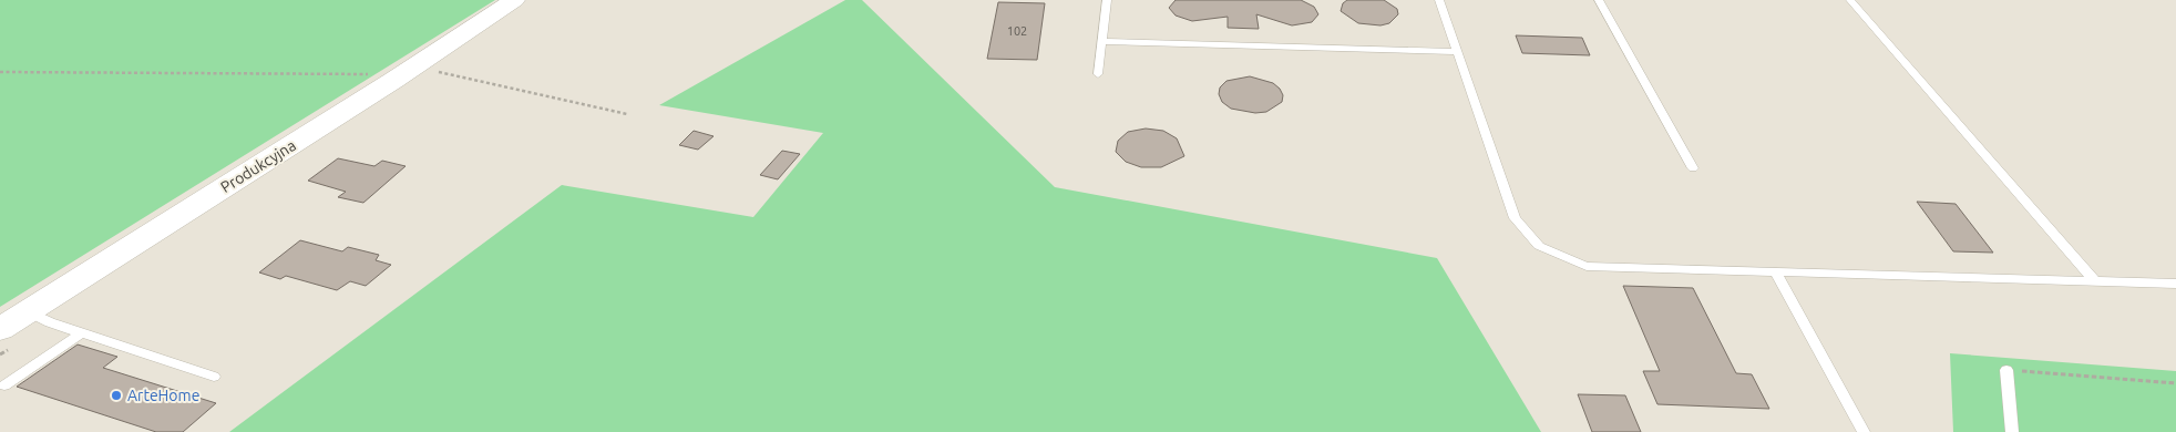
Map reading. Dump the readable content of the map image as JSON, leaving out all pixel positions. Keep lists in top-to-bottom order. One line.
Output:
{"streets":{"street":["Produkcyjna"]},"places":["ArteHome"],"house_numbers":["102"]}
